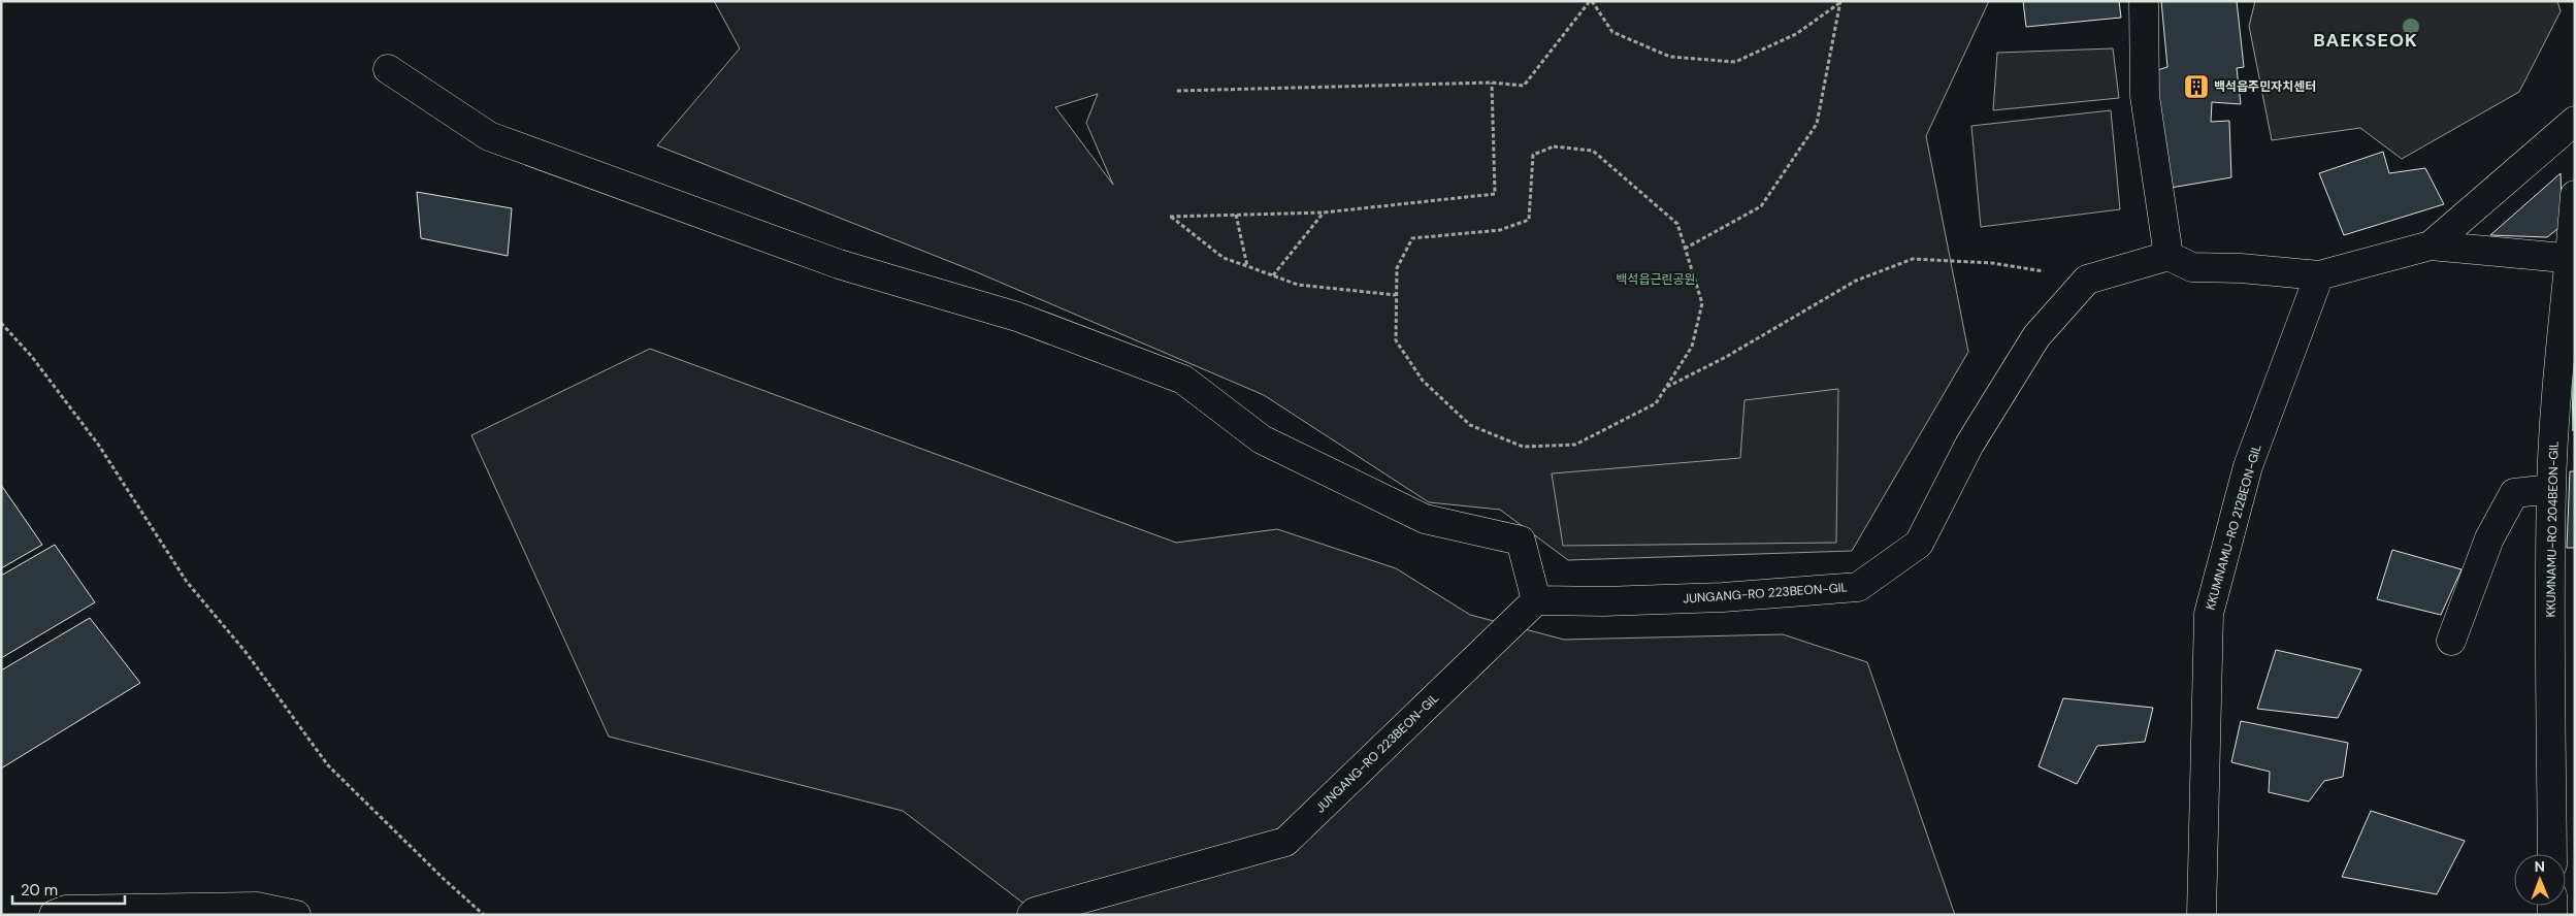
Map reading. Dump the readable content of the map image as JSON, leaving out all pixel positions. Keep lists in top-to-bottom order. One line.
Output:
{"streets":{"street":["KKUMNAMU-RO 212BEON-GIL","KKUMNAMU-RO 204BEON-GIL","JUNGANG-RO 223BEON-GIL"]},"districts":["BAEKSEOK"],"parks":["백석읍근린공원"],"places":{"building":["백석읍주민자치센터"]},"scale_bar":"20 m","north":"top"}
